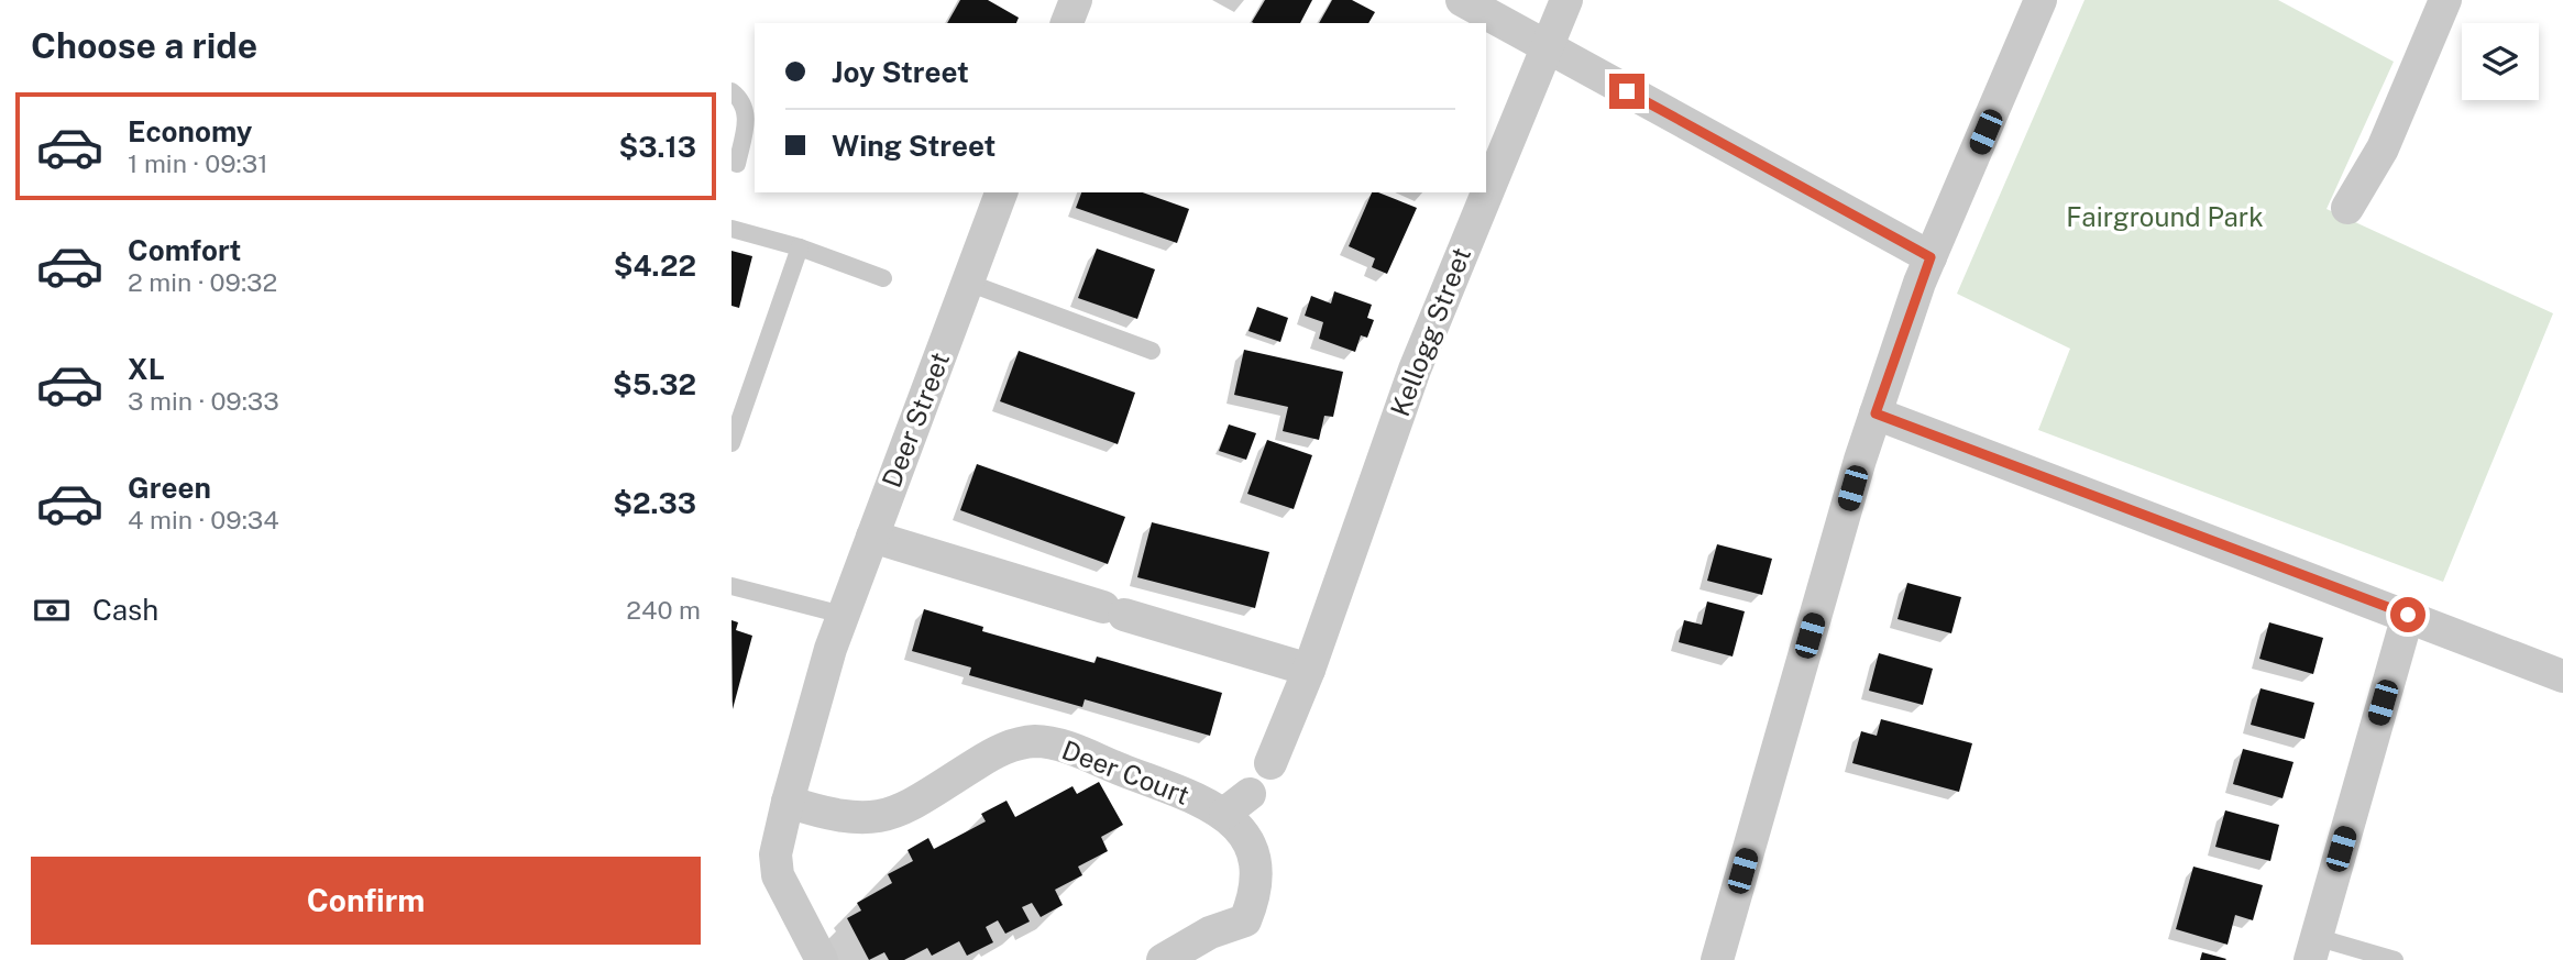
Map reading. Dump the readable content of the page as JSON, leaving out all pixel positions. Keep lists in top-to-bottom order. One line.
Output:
{"streets":{"street":["Kellogg Street","Deer Street","Deer Court"]},"crossings":[["Deer Street","Deer Court"]],"parks":["Fairground Park"],"page":{"heading":"Choose a ride","banner":["Joy Street","Wing Street"],"list":[{"name":"Economy","note":"1 min · 09:31","value":"$3.13"},{"name":"Comfort","note":"2 min · 09:32","value":"$4.22"},{"name":"XL","note":"3 min · 09:33","value":"$5.32"},{"name":"Green","note":"4 min · 09:34","value":"$2.33"}],"pay":["Cash","240 m"],"buttons":"Confirm"}}
